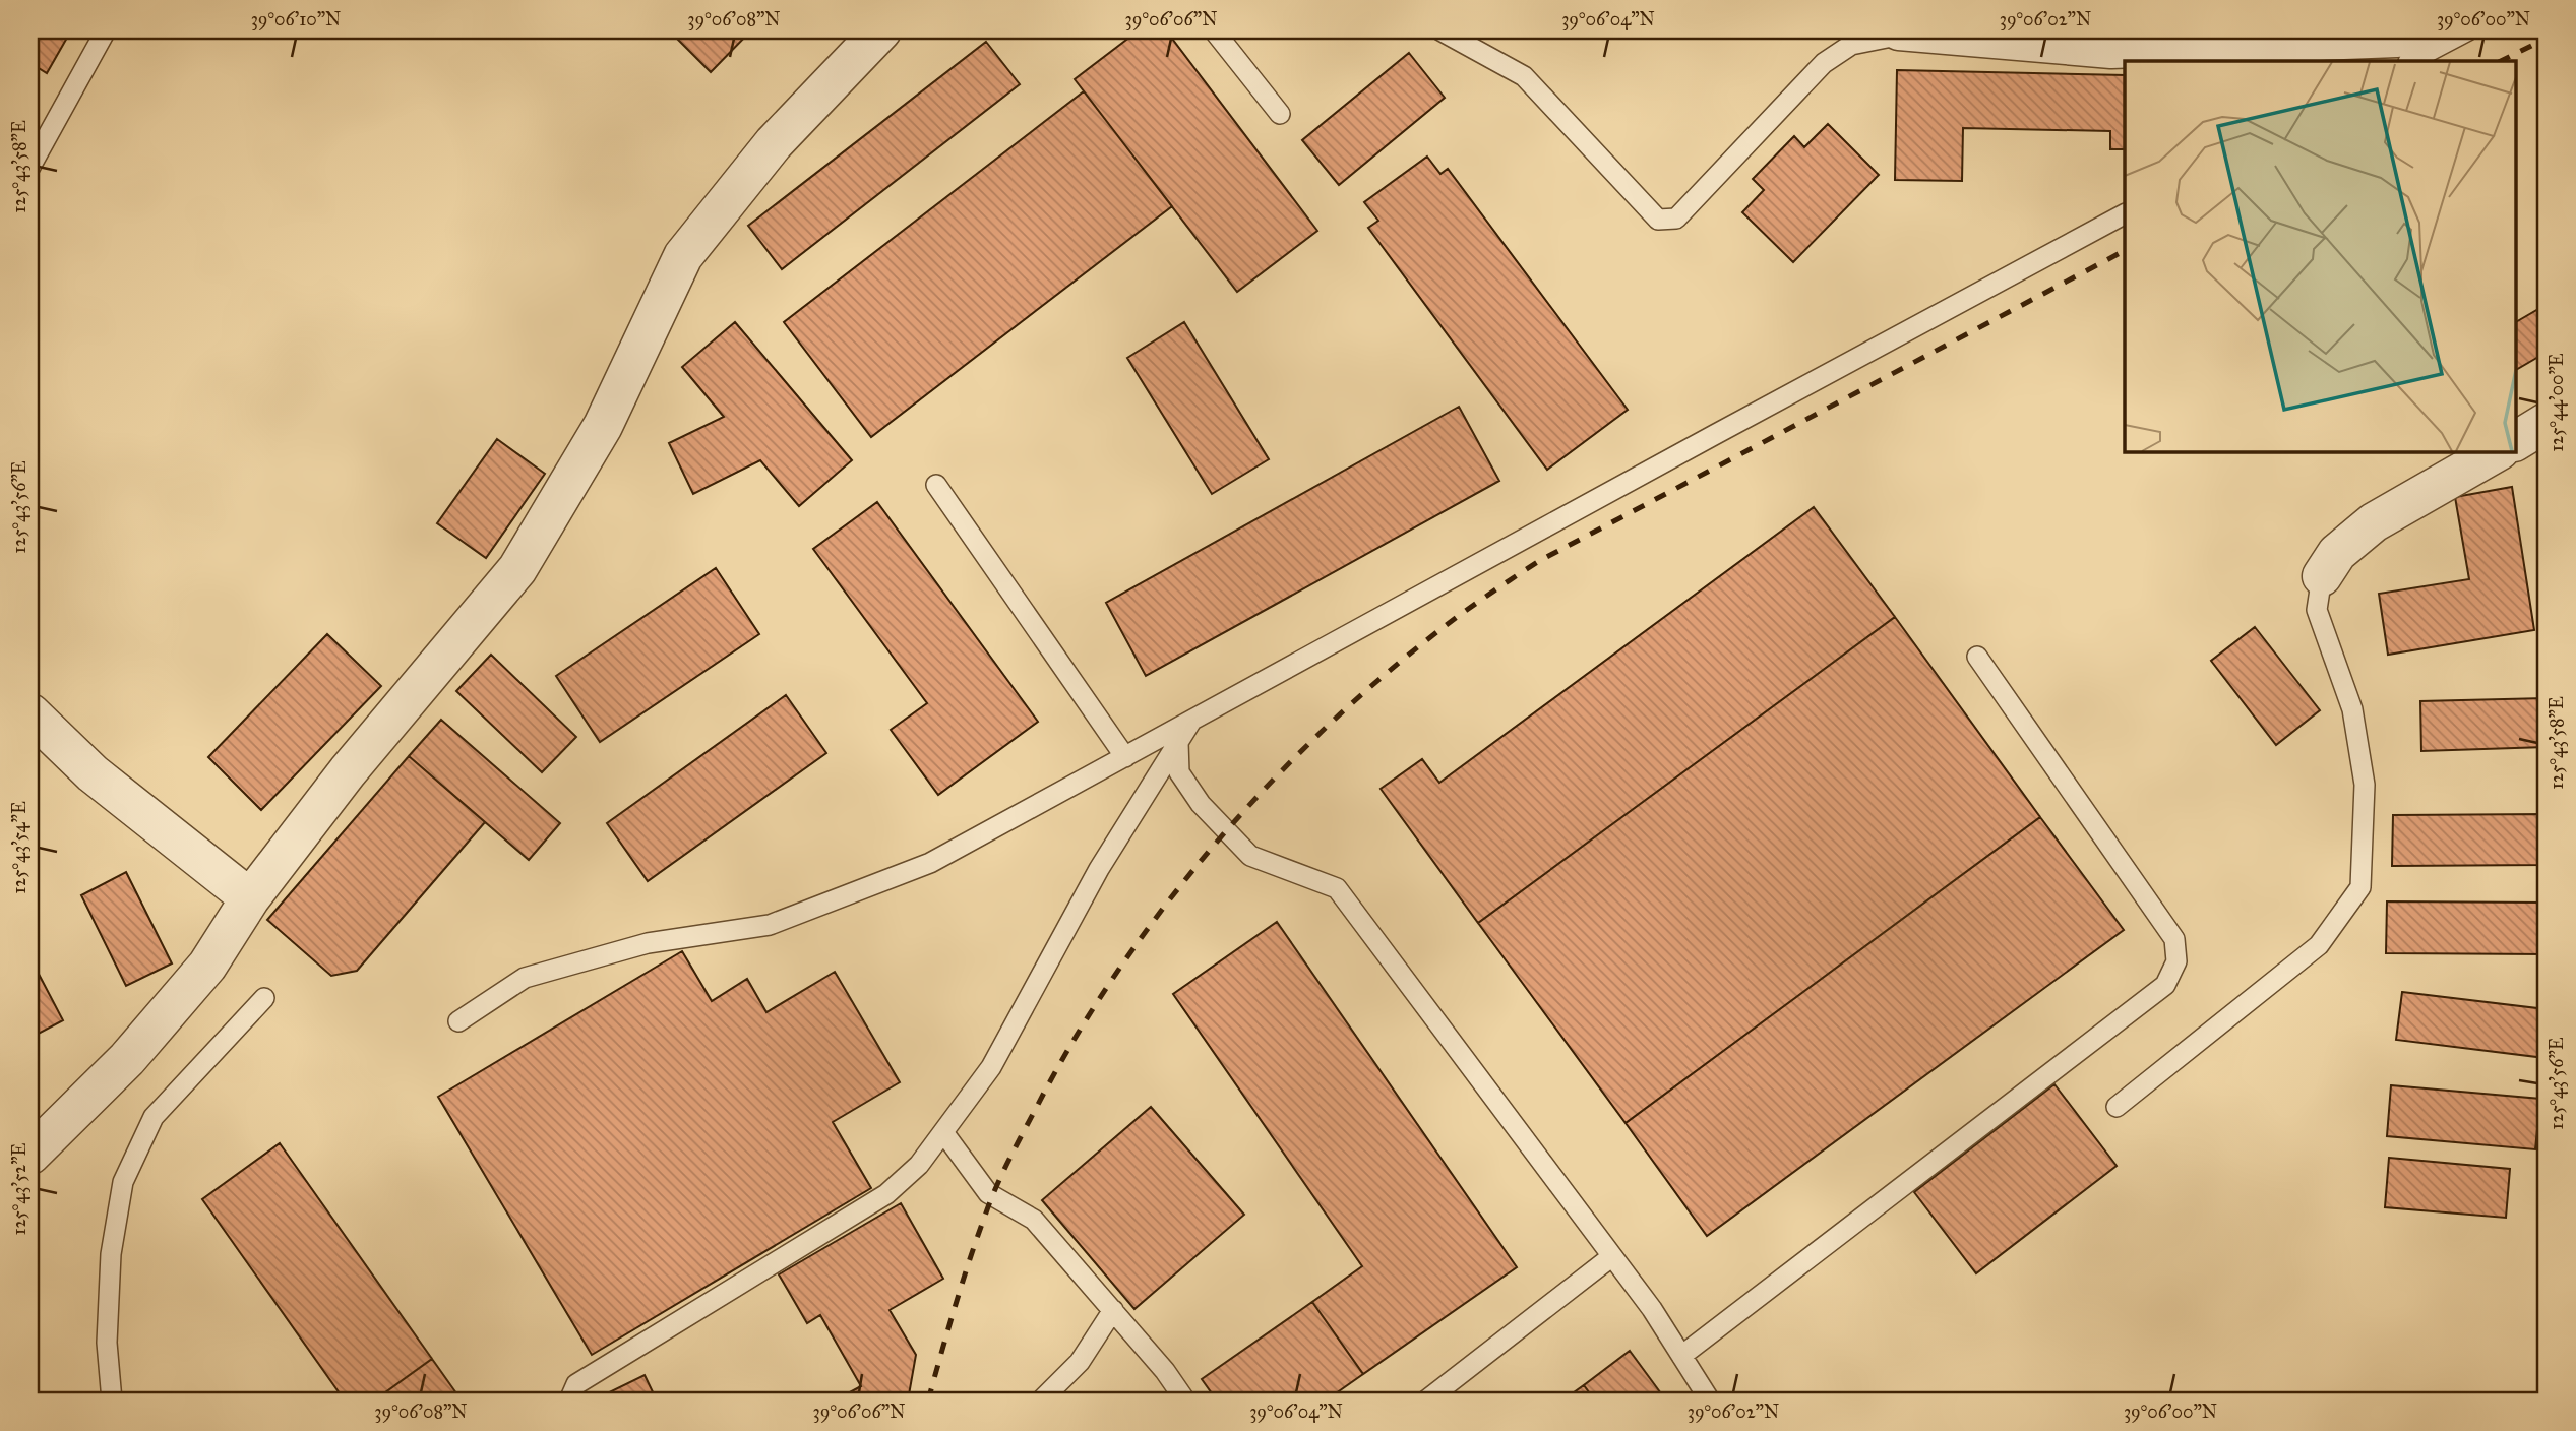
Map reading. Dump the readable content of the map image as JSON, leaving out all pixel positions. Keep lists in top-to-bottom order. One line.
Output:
{"coordinates":["39°06'10\"N","39°06'08\"N","39°06'06\"N","39°06'04\"N","39°06'02\"N","39°06'00\"N","125°43'58\"E","125°44'00\"E","125°43'56\"E","125°43'54\"E","125°43'52\"E"]}
